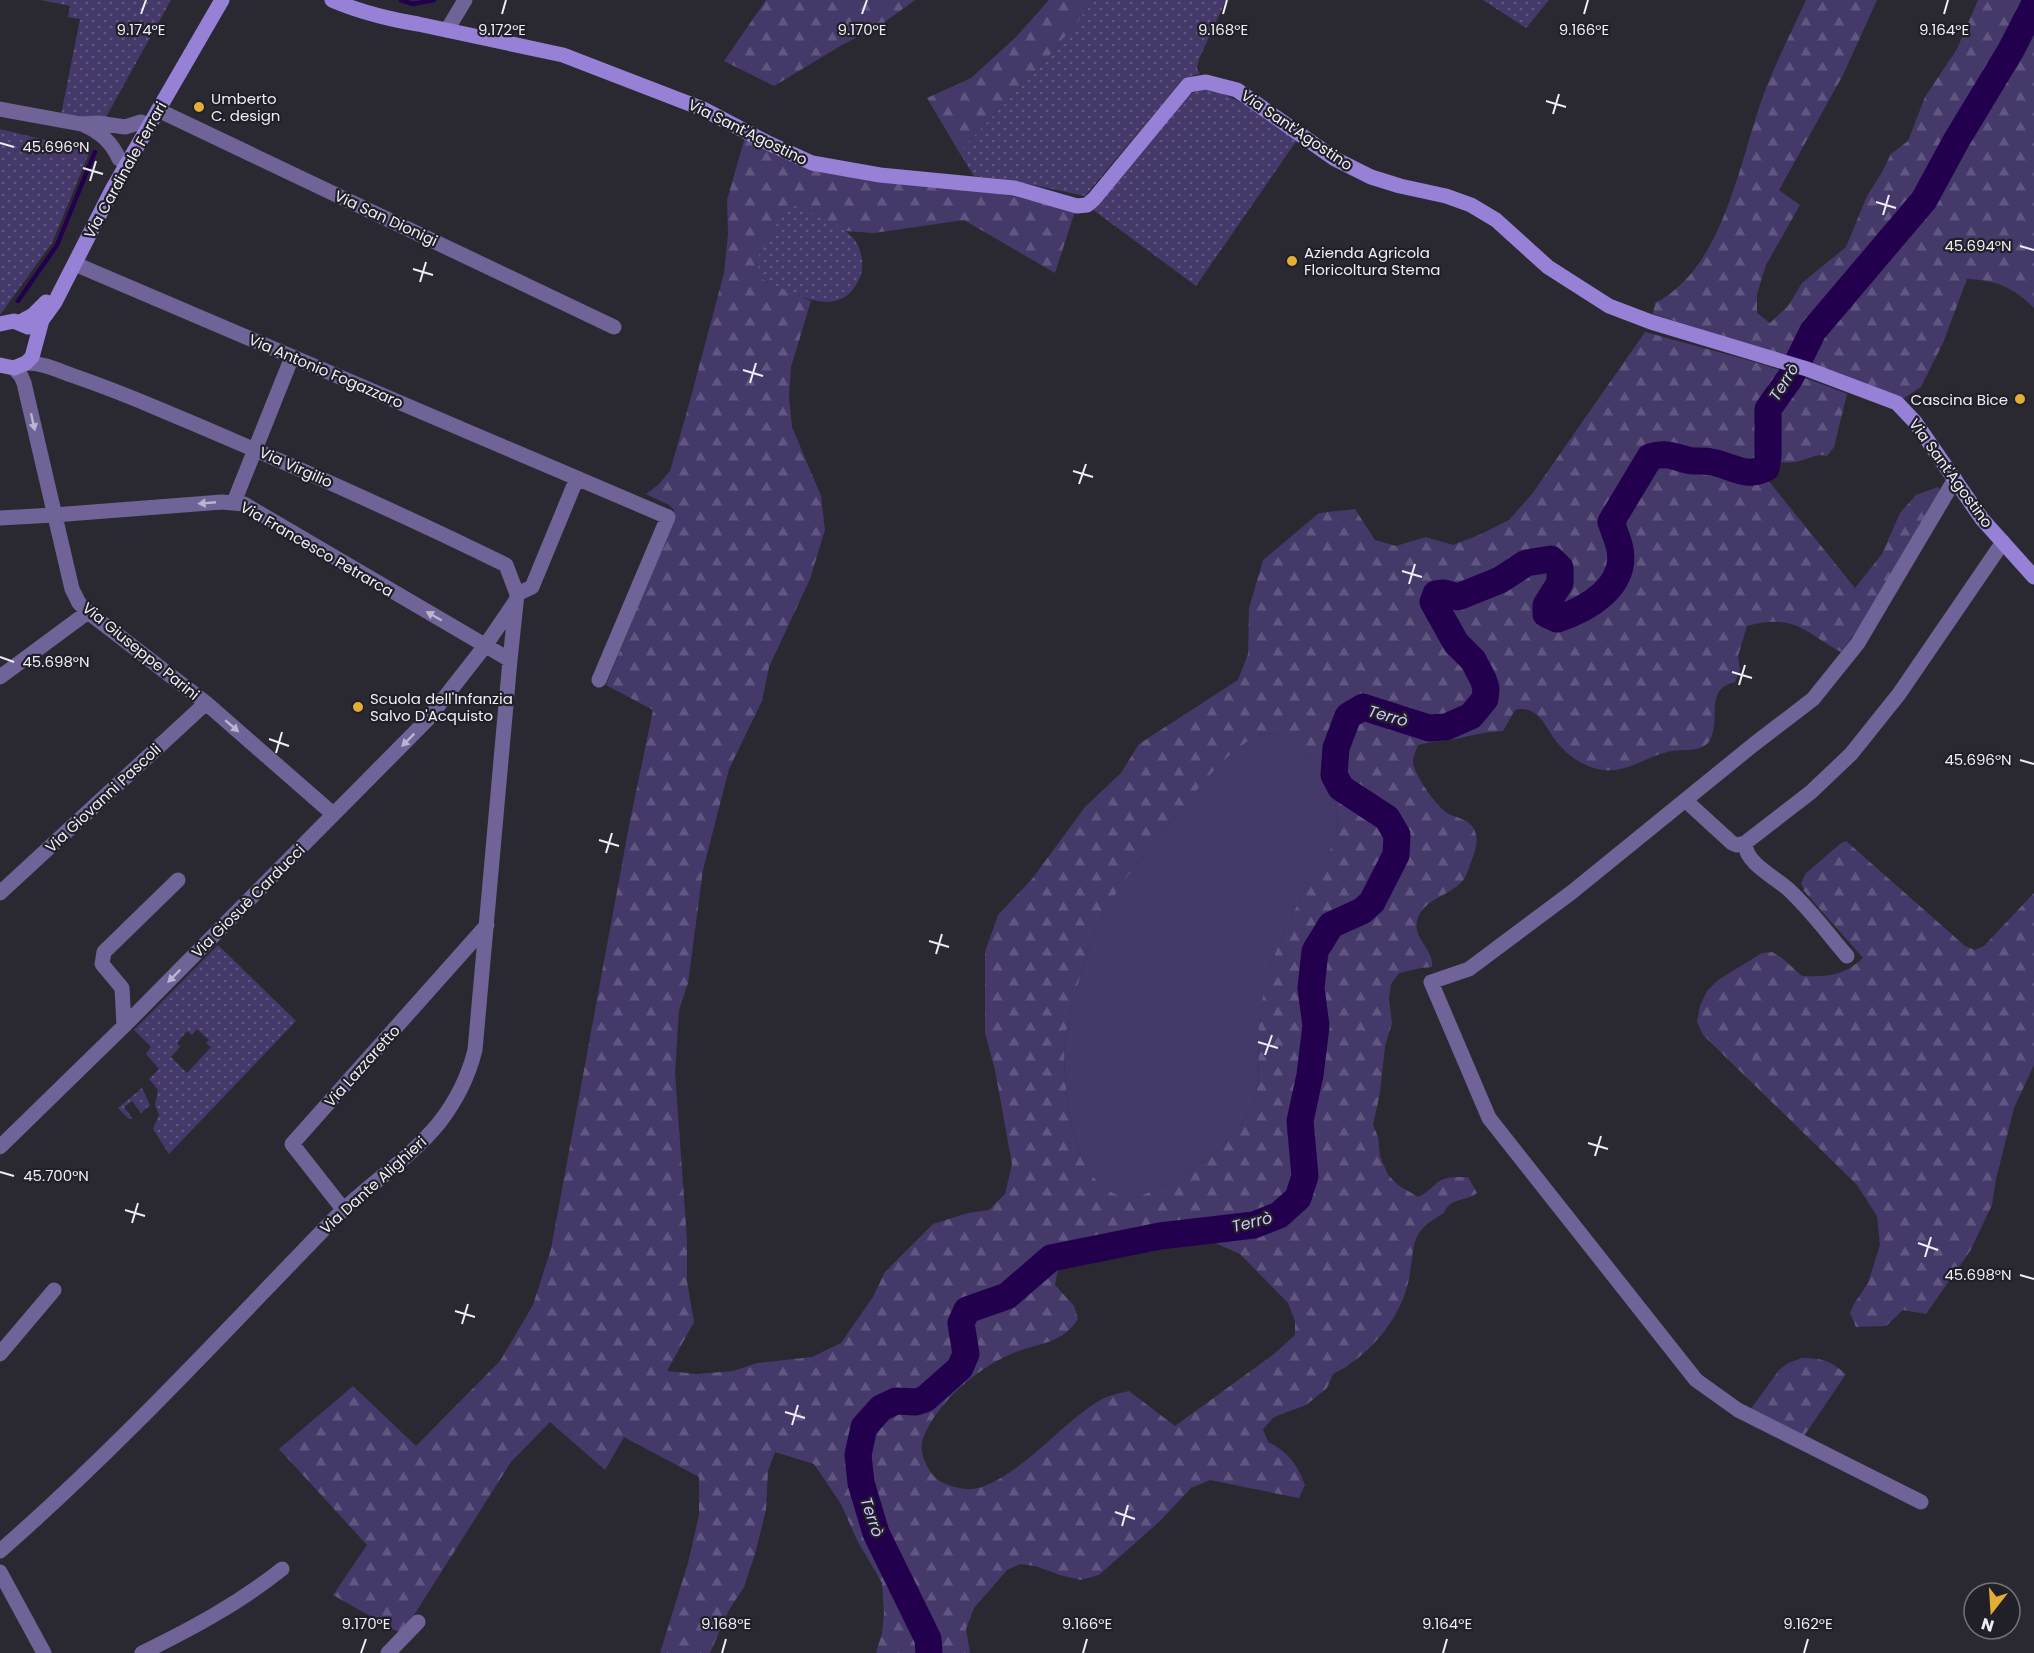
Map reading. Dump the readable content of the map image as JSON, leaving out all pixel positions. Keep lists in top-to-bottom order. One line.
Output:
{"streets":{"street":["Via Sant'Agostino","Via Cardinale Ferrari","Via San Dionigi","Via Antonio Fogazzaro","Via Virgilio","Via Francesco Petrarca","Via Giuseppe Parini","Via Giovanni Pascoli","Via Giosuè Carducci","Via Lazzaretto","Via Dante Alighieri"]},"crossings":[["Via Cardinale Ferrari","Via San Dionigi"],["Via Cardinale Ferrari","Via Antonio Fogazzaro"],["Via Cardinale Ferrari","Via Virgilio"],["Via Cardinale Ferrari","Via Giuseppe Parini"],["Via Virgilio","Via Giuseppe Parini"],["Via Virgilio","Via Giosuè Carducci"],["Via Virgilio","Via Dante Alighieri"],["Via Francesco Petrarca","Via Giuseppe Parini"],["Via Francesco Petrarca","Via Giosuè Carducci"],["Via Francesco Petrarca","Via Dante Alighieri"],["Via Giuseppe Parini","Via Giovanni Pascoli"],["Via Giuseppe Parini","Via Giosuè Carducci"],["Via Giosuè Carducci","Via Dante Alighieri"],["Via Lazzaretto","Via Dante Alighieri"]],"one_way":["Via Francesco Petrarca","Via Giuseppe Parini","Via Giosuè Carducci"],"water":["Terrò"],"places":["Umberto C. design","Azienda Agricola Floricoltura Stema","Cascina Bice","Scuola dell'Infanzia Salvo D'Acquisto"],"north":"bottom","coordinates":["9.174°E","9.172°E","9.170°E","9.168°E","9.166°E","9.164°E","45.696°N","45.694°N","45.698°N","45.700°N","9.162°E"]}
